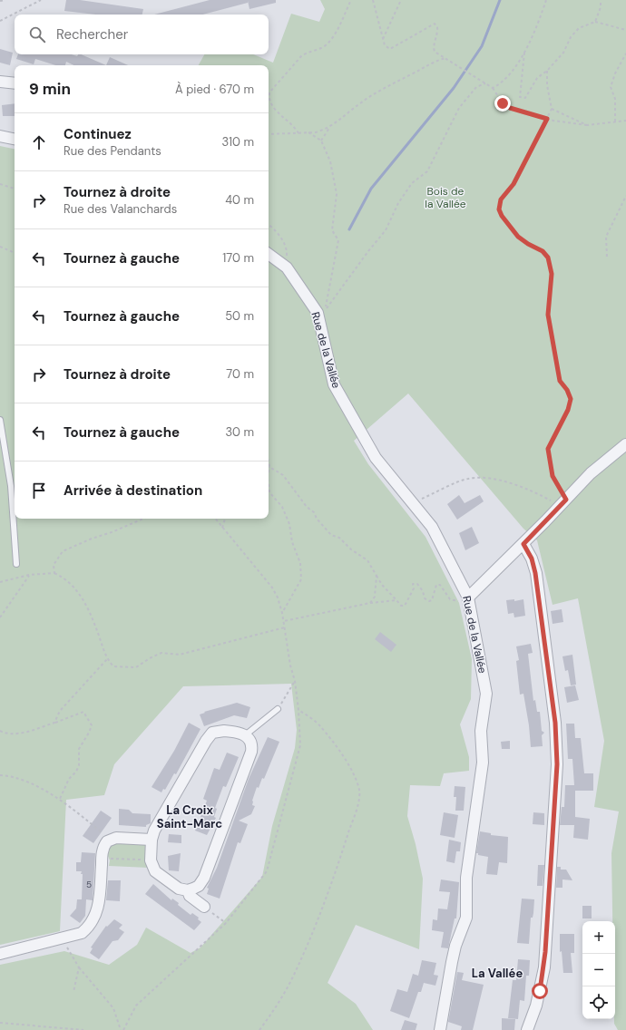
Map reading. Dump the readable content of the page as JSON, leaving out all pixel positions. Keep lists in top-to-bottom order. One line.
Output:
{"streets":{"street":["Rue de la Vallée"]},"districts":["La Croix Saint-Marc","La Vallée"],"parks":["Bois de la Vallée"],"house_numbers":["5"],"page":{"search":"Rechercher","heading":["9 min","À pied · 670 m"],"list":[["Continuez","Rue des Pendants","310 m"],["Tournez à droite","Rue des Valanchards","40 m"],["Tournez à gauche","170 m"],["Tournez à gauche","50 m"],["Tournez à droite","70 m"],["Tournez à gauche","30 m"],"Arrivée à destination"],"map_buttons":["+","−"]}}
